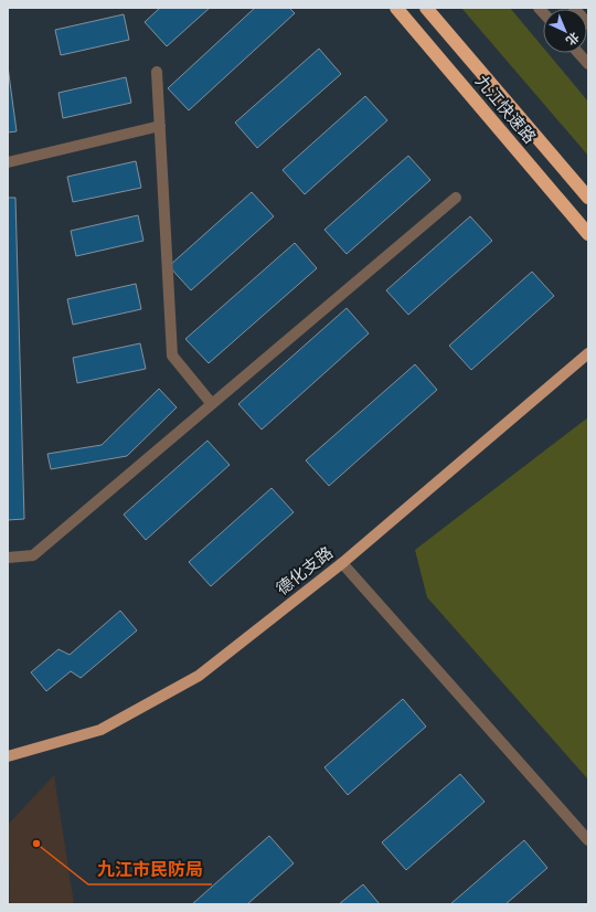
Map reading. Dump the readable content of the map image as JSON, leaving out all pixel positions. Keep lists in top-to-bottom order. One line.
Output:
{"streets":{"highway":["九江快速路"],"main road":["德化支路"]},"places":["九江市民防局"],"north":"bottom right"}
